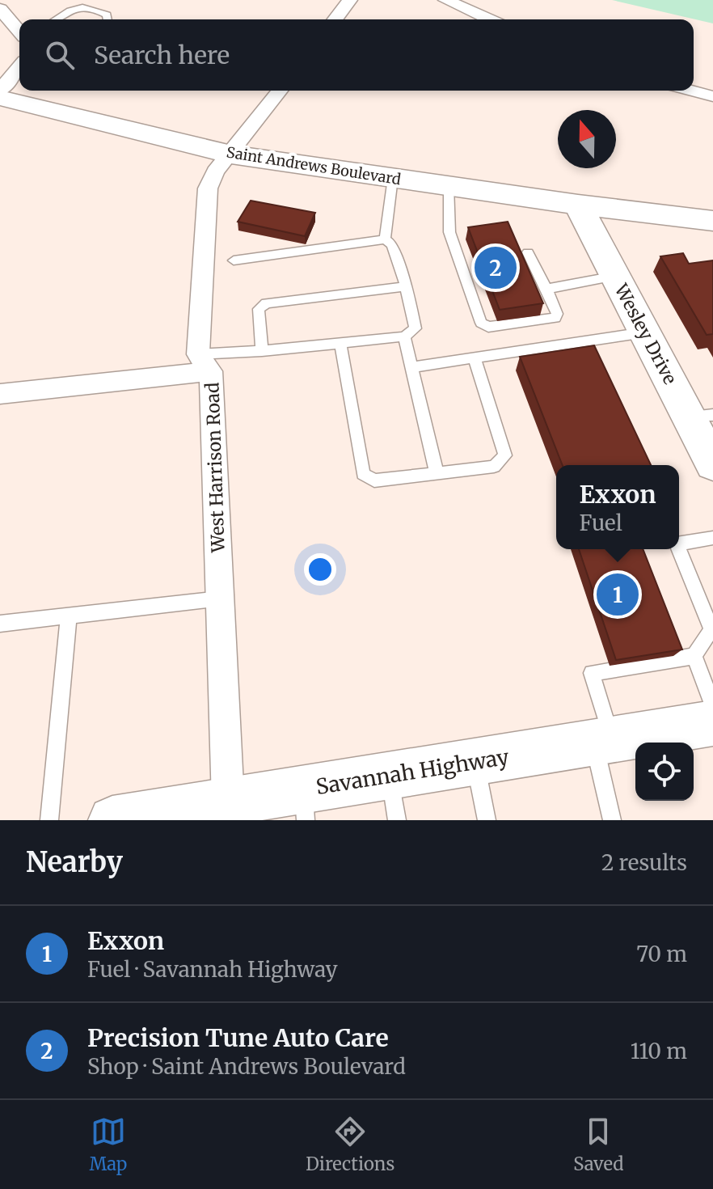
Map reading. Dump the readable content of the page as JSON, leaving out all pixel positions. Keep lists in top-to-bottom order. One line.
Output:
{"streets":{"main road":["Saint Andrews Boulevard","Wesley Drive","Savannah Highway"],"street":["West Harrison Road"]},"crossings":[["Saint Andrews Boulevard","Wesley Drive"],["Saint Andrews Boulevard","West Harrison Road"],["West Harrison Road","Savannah Highway"]],"north":"top","page":{"search":"Search here","pins":["2","1"],"popup":["Exxon","Fuel"],"heading":["Nearby","2 results"],"list":[{"mark":"1","name":"Exxon","note":"Fuel · Savannah Highway","value":"70 m"},{"mark":"2","name":"Precision Tune Auto Care","note":"Shop · Saint Andrews Boulevard","value":"110 m"}],"nav":["Map","Directions","Saved"]}}
